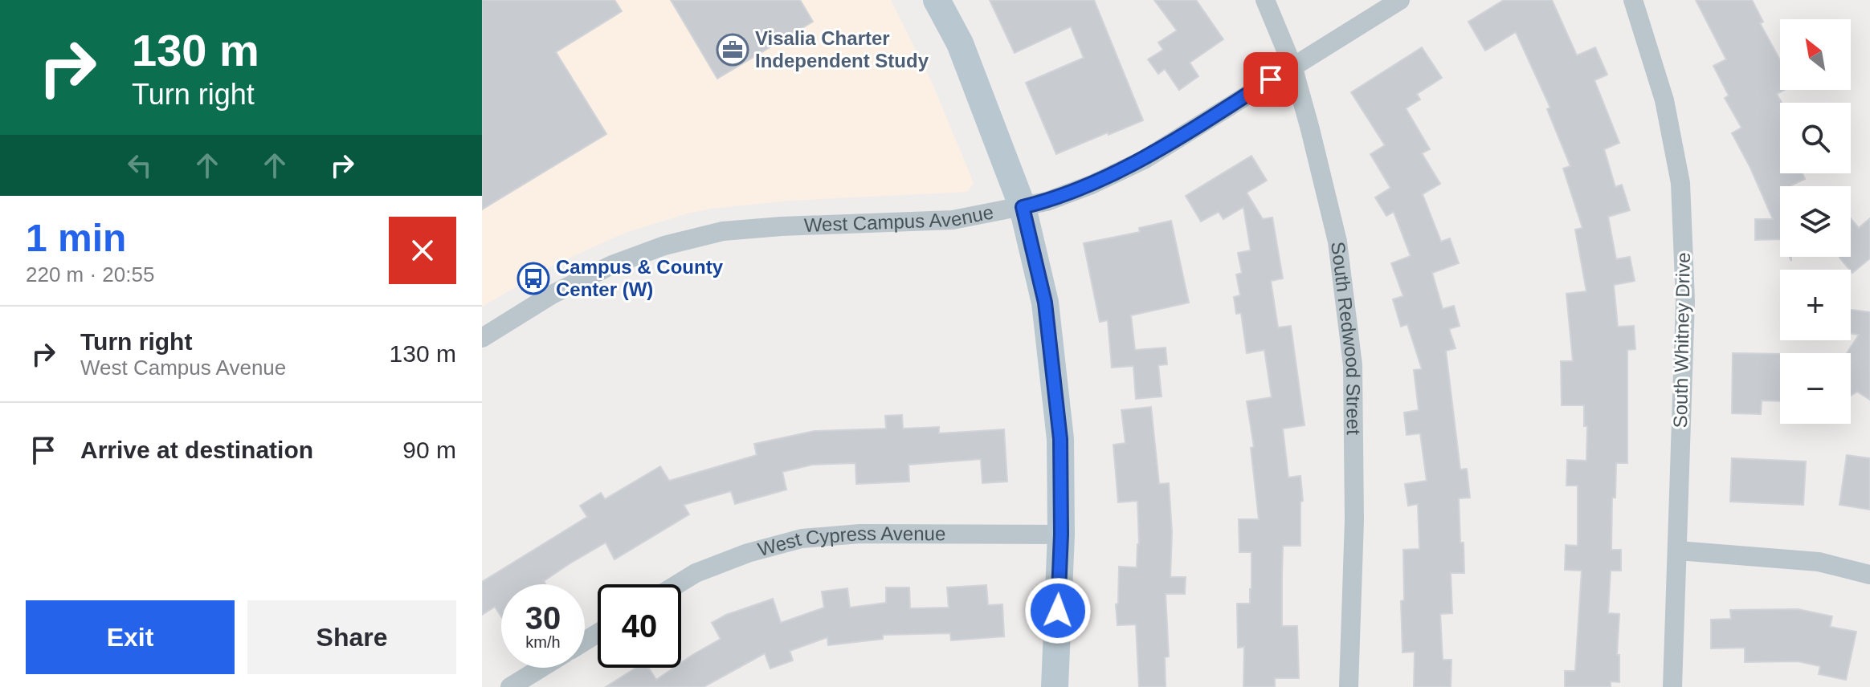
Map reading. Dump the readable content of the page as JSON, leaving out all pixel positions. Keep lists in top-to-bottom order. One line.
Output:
{"streets":{"street":["West Campus Avenue","South Redwood Street","South Whitney Drive","West Cypress Avenue"]},"crossings":[["West Campus Avenue","South Redwood Street"]],"places":{"office":["Visalia Charter Independent Study"],"bus stop":["Campus & County Center (W)"]},"north":"top left","page":{"turn":["130 m","Turn right"],"map_buttons":["+","−"],"heading":["1 min","220 m · 20:55"],"list":[{"name":"Turn right","note":"West Campus Avenue","value":"130 m"},{"name":"Arrive at destination","value":"90 m"}],"speed":"30 km/h","limit":"40","buttons":["Exit","Share"]}}
